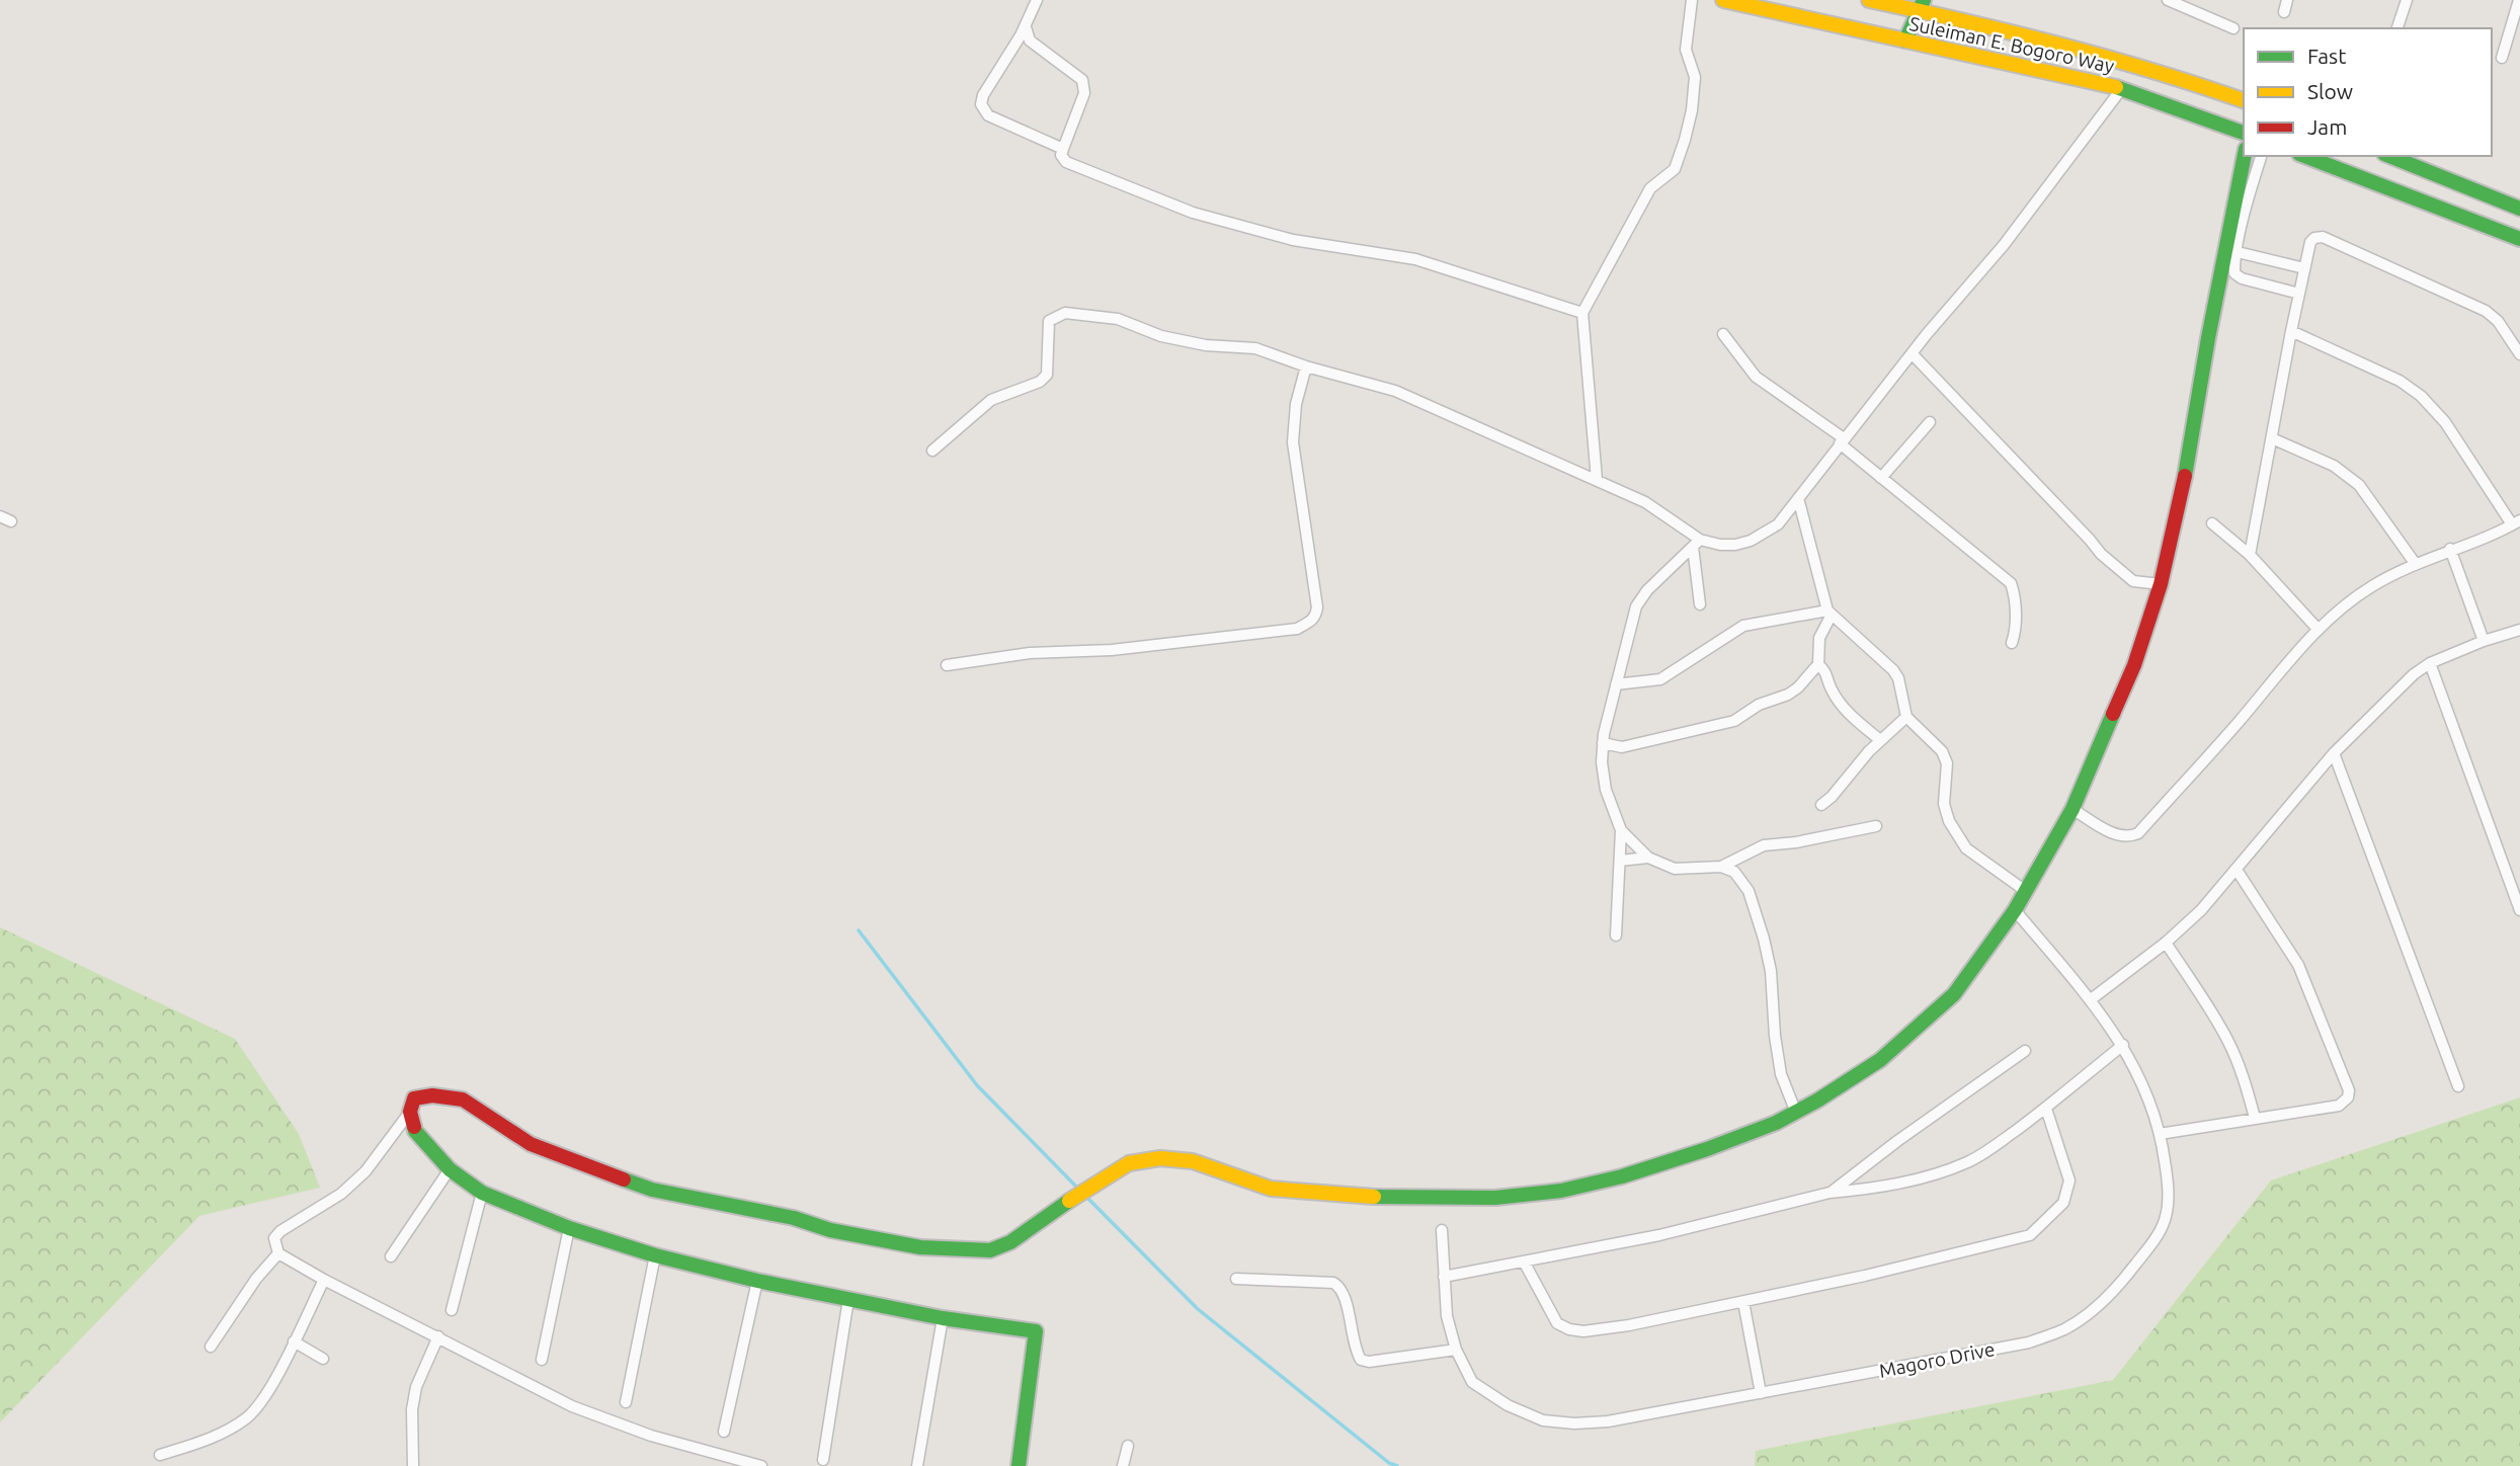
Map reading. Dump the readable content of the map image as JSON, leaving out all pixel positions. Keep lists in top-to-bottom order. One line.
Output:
{"streets":{"street":["Suleiman E. Bogoro Way","Magoro Drive"]},"legend":["Fast","Slow","Jam"]}
